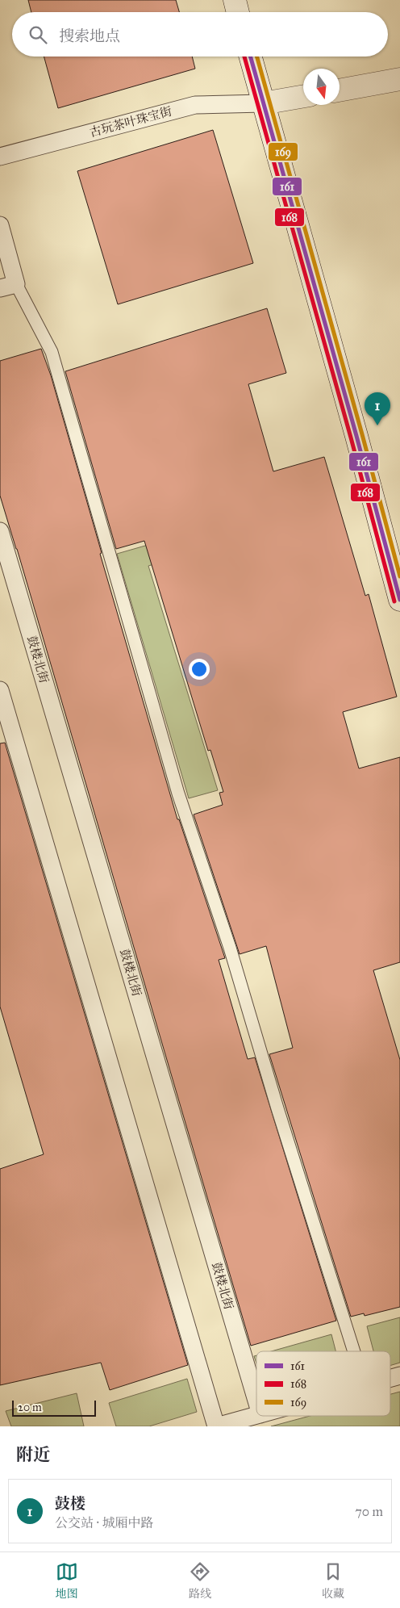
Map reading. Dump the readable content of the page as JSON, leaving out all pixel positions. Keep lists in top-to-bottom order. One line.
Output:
{"streets":{"street":["古玩茶叶珠宝街","鼓楼北街"]},"lines":["transit line 161","transit line 168","transit line 169"],"legend":["161","168","169"],"scale_bar":"20 m","north":"bottom","page":{"search":"搜索地点","pins":"1","scale":"20 m","heading":"附近","list":[{"mark":"1","name":"鼓楼","note":"公交站 · 城厢中路","value":"70 m"}],"nav":["地图","路线","收藏"]}}
